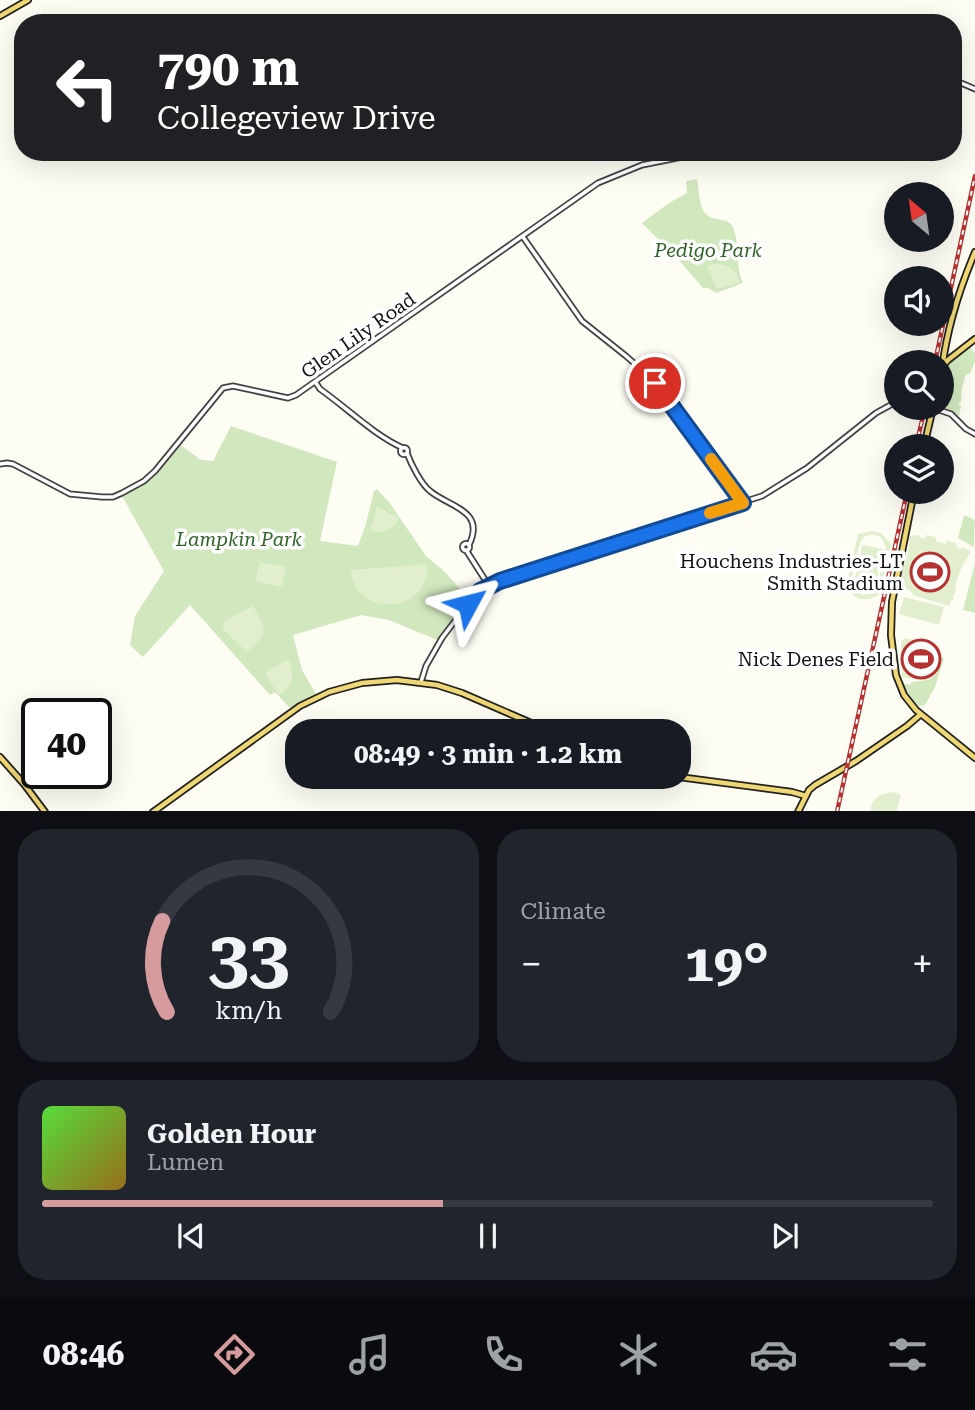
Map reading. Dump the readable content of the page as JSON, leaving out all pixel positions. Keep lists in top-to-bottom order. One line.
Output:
{"streets":{"street":["Glen Lily Road"]},"parks":["Pedigo Park","Lampkin Park"],"places":{"sports":["Houchens Industries-LT Smith Stadium","Nick Denes Field"]},"north":"top left","page":{"turn":["790 m","Collegeview Drive"],"limit":"40","trip":"08:49 · 3 min · 1.2 km","tile":"Climate","heat":["−","19°","+"],"song":["Golden Hour","Lumen"],"tabs":"08:46","gauge":["33","km/h"]}}
